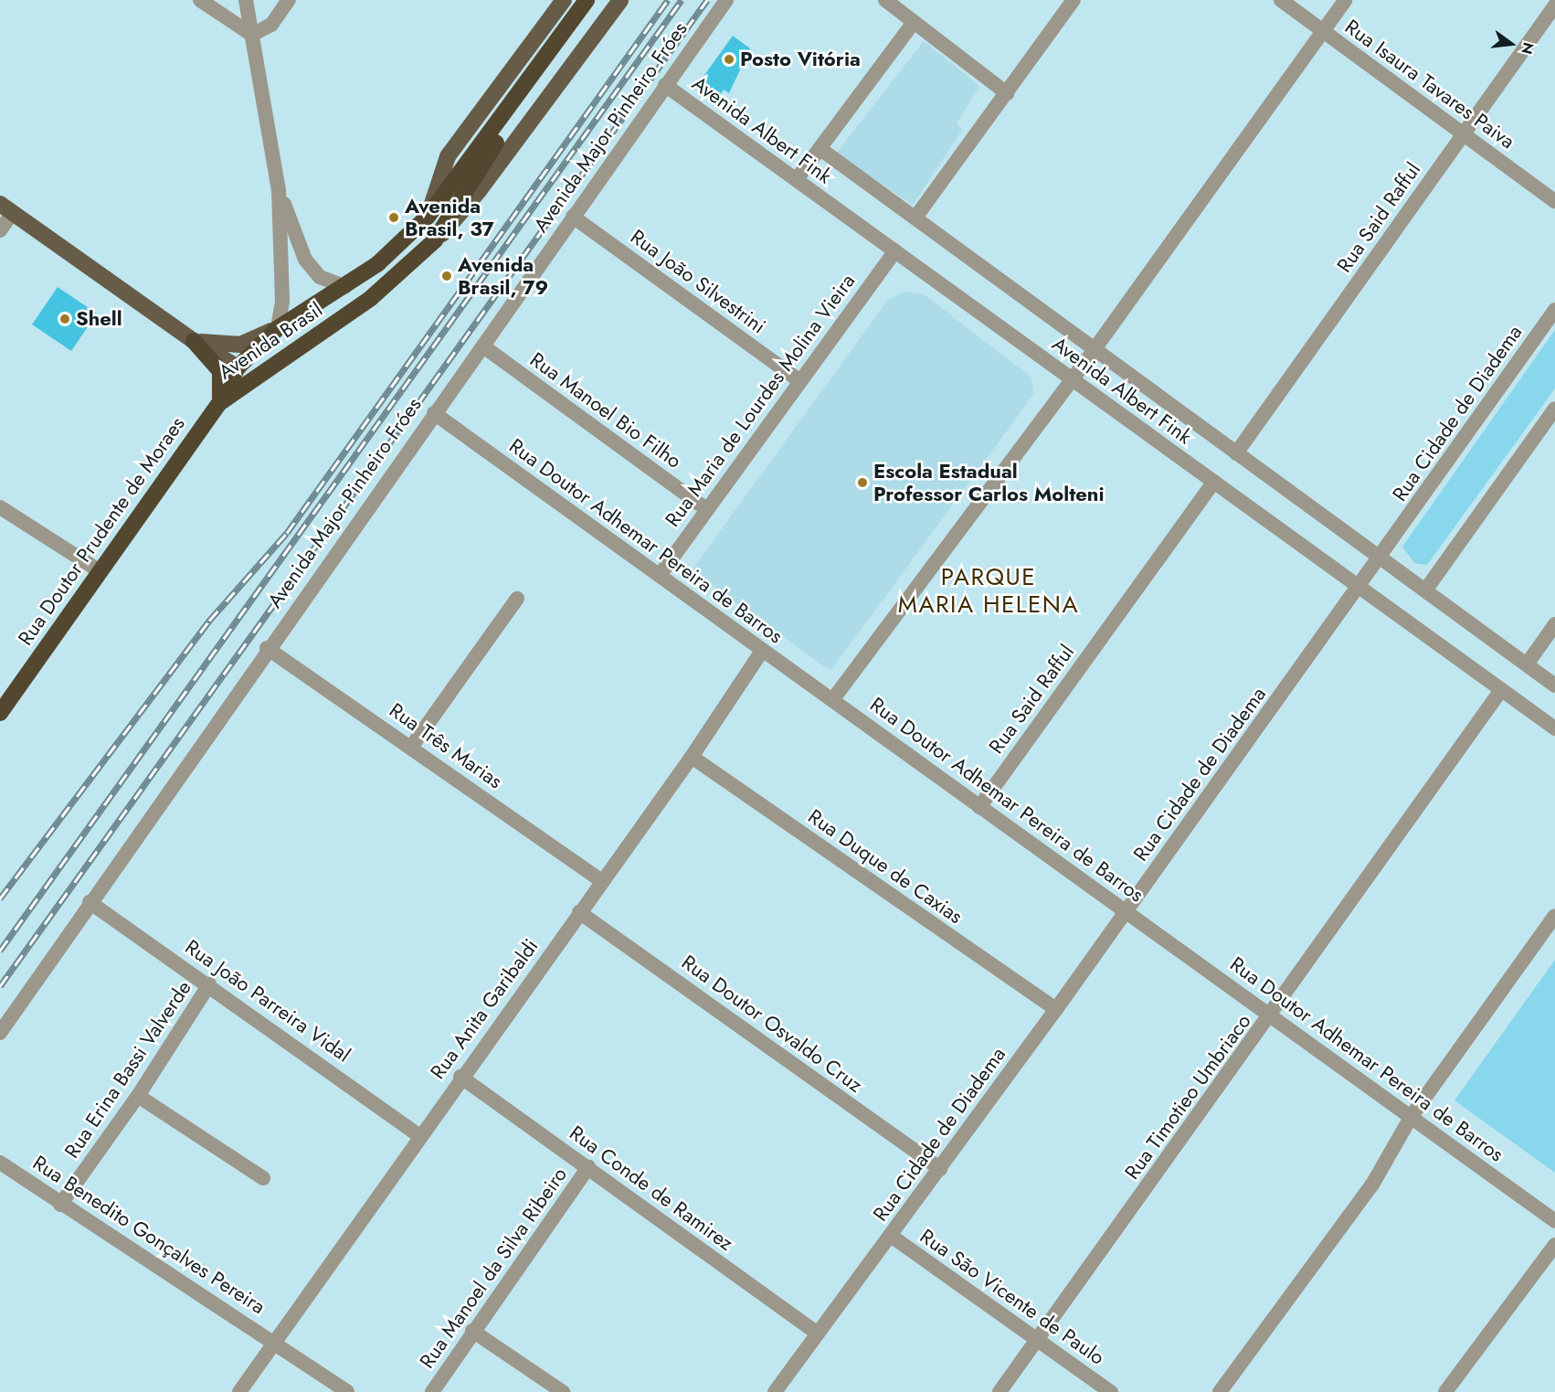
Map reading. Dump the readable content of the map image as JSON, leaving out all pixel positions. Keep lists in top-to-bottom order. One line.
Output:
{"streets":{"highway":["Avenida Brasil","Rua Doutor Prudente de Moraes"],"street":["Rua Isaura Tavares Paiva","Avenida Major Pinheiro Fróes","Avenida Albert Fink","Rua Said Rafful","Rua João Silvestrini","Rua Maria de Lourdes Molina Vieira","Rua Manoel Bio Filho","Rua Cidade de Diadema","Rua Doutor Adhemar Pereira de Barros","Rua Três Marias","Rua Duque de Caxias","Rua João Parreira Vidal","Rua Anita Garibaldi","Rua Doutor Osvaldo Cruz","Rua Erina Bassi Valverde","Rua Timotieo Umbriaco","Rua Conde de Ramirez","Rua Benedito Gonçalves Pereira","Rua Manoel da Silva Ribeiro","Rua São Vicente de Paulo"]},"crossings":[["Rua Isaura Tavares Paiva","Rua Said Rafful"],["Avenida Major Pinheiro Fróes","Avenida Albert Fink"],["Avenida Major Pinheiro Fróes","Rua João Silvestrini"],["Avenida Major Pinheiro Fróes","Rua Manoel Bio Filho"],["Avenida Major Pinheiro Fróes","Rua Doutor Adhemar Pereira de Barros"],["Avenida Major Pinheiro Fróes","Rua Três Marias"],["Avenida Major Pinheiro Fróes","Rua João Parreira Vidal"],["Avenida Albert Fink","Rua Said Rafful"],["Avenida Albert Fink","Rua Maria de Lourdes Molina Vieira"],["Avenida Albert Fink","Rua Cidade de Diadema"],["Avenida Albert Fink","Rua Timotieo Umbriaco"],["Rua Said Rafful","Rua Doutor Adhemar Pereira de Barros"],["Rua João Silvestrini","Rua Maria de Lourdes Molina Vieira"],["Avenida Brasil","Rua Doutor Prudente de Moraes"],["Rua Maria de Lourdes Molina Vieira","Rua Manoel Bio Filho"],["Rua Maria de Lourdes Molina Vieira","Rua Doutor Adhemar Pereira de Barros"],["Rua Cidade de Diadema","Rua Doutor Adhemar Pereira de Barros"],["Rua Cidade de Diadema","Rua Duque de Caxias"],["Rua Cidade de Diadema","Rua Doutor Osvaldo Cruz"],["Rua Cidade de Diadema","Rua Conde de Ramirez"],["Rua Cidade de Diadema","Rua São Vicente de Paulo"],["Rua Doutor Adhemar Pereira de Barros","Rua Anita Garibaldi"],["Rua Doutor Adhemar Pereira de Barros","Rua Timotieo Umbriaco"],["Rua Três Marias","Rua Anita Garibaldi"],["Rua Duque de Caxias","Rua Anita Garibaldi"],["Rua João Parreira Vidal","Rua Anita Garibaldi"],["Rua João Parreira Vidal","Rua Erina Bassi Valverde"],["Rua Anita Garibaldi","Rua Doutor Osvaldo Cruz"],["Rua Anita Garibaldi","Rua Conde de Ramirez"],["Rua Anita Garibaldi","Rua Benedito Gonçalves Pereira"],["Rua Erina Bassi Valverde","Rua Benedito Gonçalves Pereira"],["Rua Timotieo Umbriaco","Rua São Vicente de Paulo"],["Rua Conde de Ramirez","Rua Manoel da Silva Ribeiro"]],"districts":["PARQUE MARIA HELENA"],"places":["Posto Vitória","Avenida Brasil, 37","Avenida Brasil, 79","Shell","Escola Estadual Professor Carlos Molteni"],"north":"right"}
